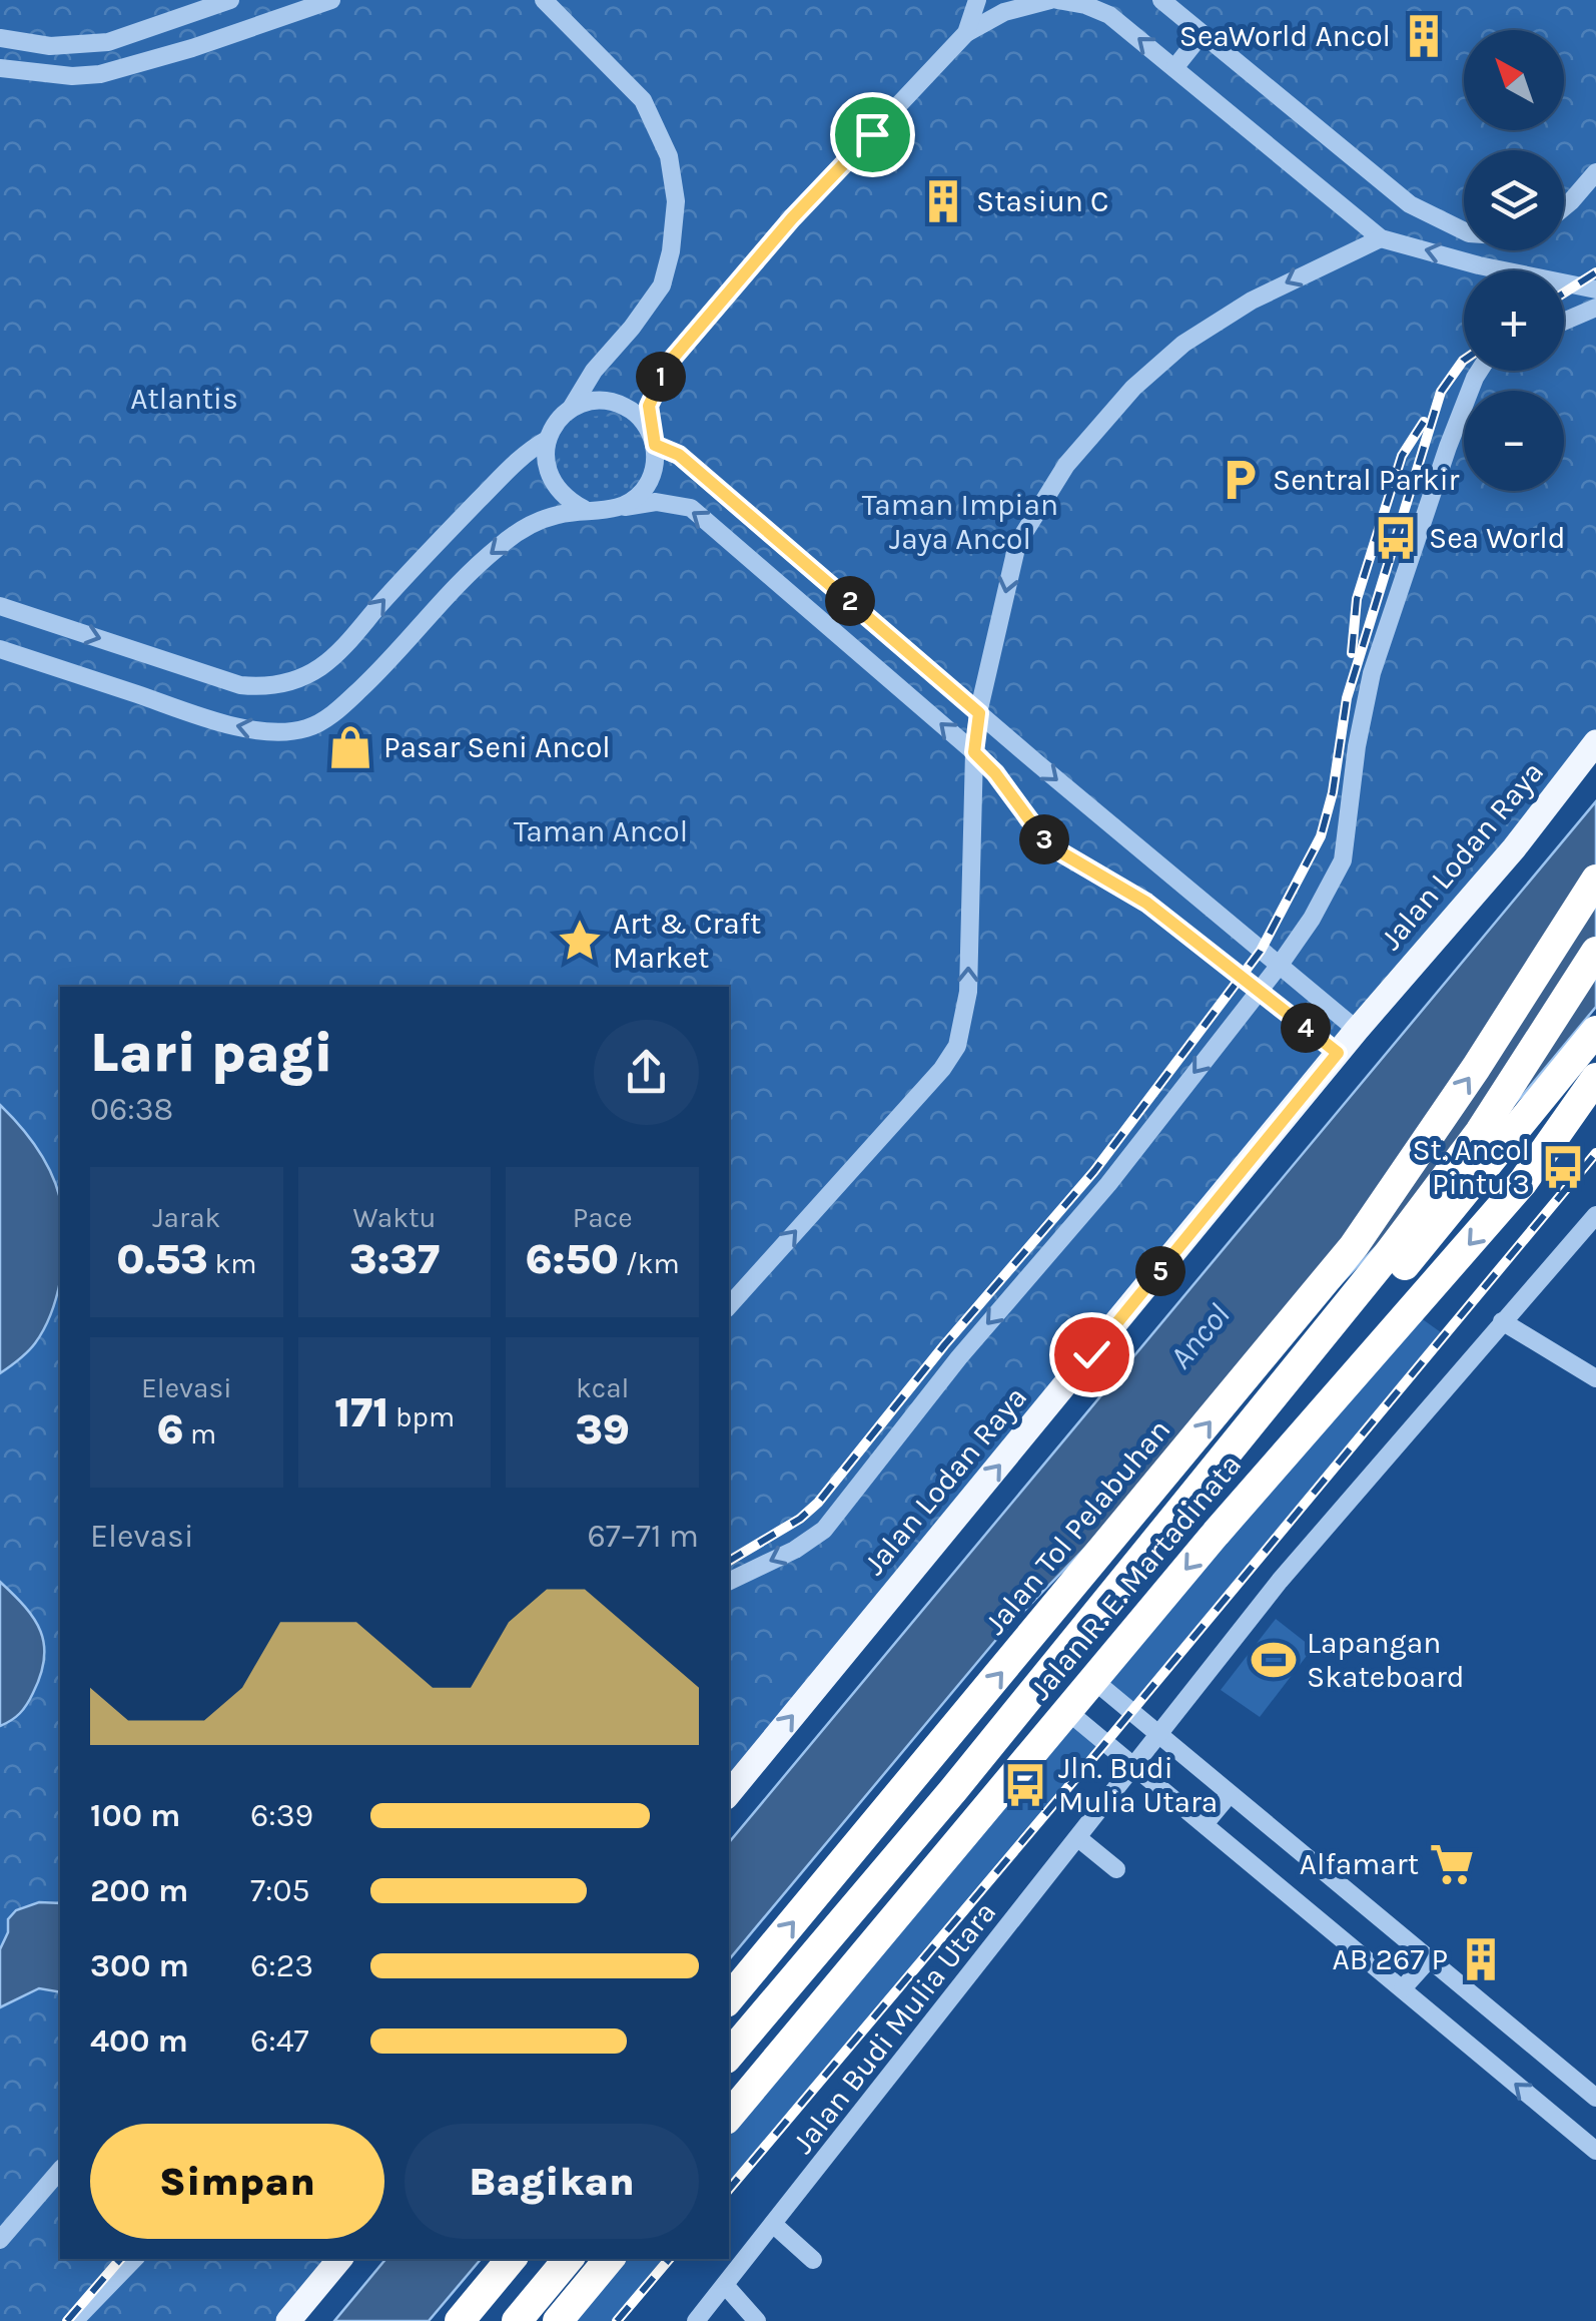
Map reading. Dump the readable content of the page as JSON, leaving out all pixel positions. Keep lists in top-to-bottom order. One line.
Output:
{"streets":{"highway":["Jalan Tol Pelabuhan","Jalan R. E. Martadinata"],"main road":["Jalan Lodan Raya"],"street":["Jalan Budi Mulia Utara"]},"one_way":["Jalan Lodan Raya"],"water":["Ancol"],"parks":["Atlantis","Taman Impian Jaya Ancol","Taman Ancol"],"places":{"building":["SeaWorld Ancol","Stasiun C","AB 267 P"],"parking":["Sentral Parkir"],"bus stop":["Sea World","St. Ancol Pintu 3","Jln. Budi Mulia Utara"],"shop":["Pasar Seni Ancol"],"place":["Art & Craft Market"],"sports":["Lapangan Skateboard"],"supermarket":["Alfamart"]},"north":"top left","page":{"map_buttons":["+","−"],"pins":["1","2","3","4","5"],"heading":["Lari pagi","06:38"],"stats":[["Jarak","0.53 km"],["Waktu","3:37"],["Pace","6:50 /km"],["Elevasi","6 m"],["171 bpm"],["kcal","39"]],"chart":["Elevasi","67–71 m"],"list":[{"name":"100 m","note":"6:39"},{"name":"200 m","note":"7:05"},{"name":"300 m","note":"6:23"},{"name":"400 m","note":"6:47"}],"buttons":["Simpan","Bagikan"]}}
